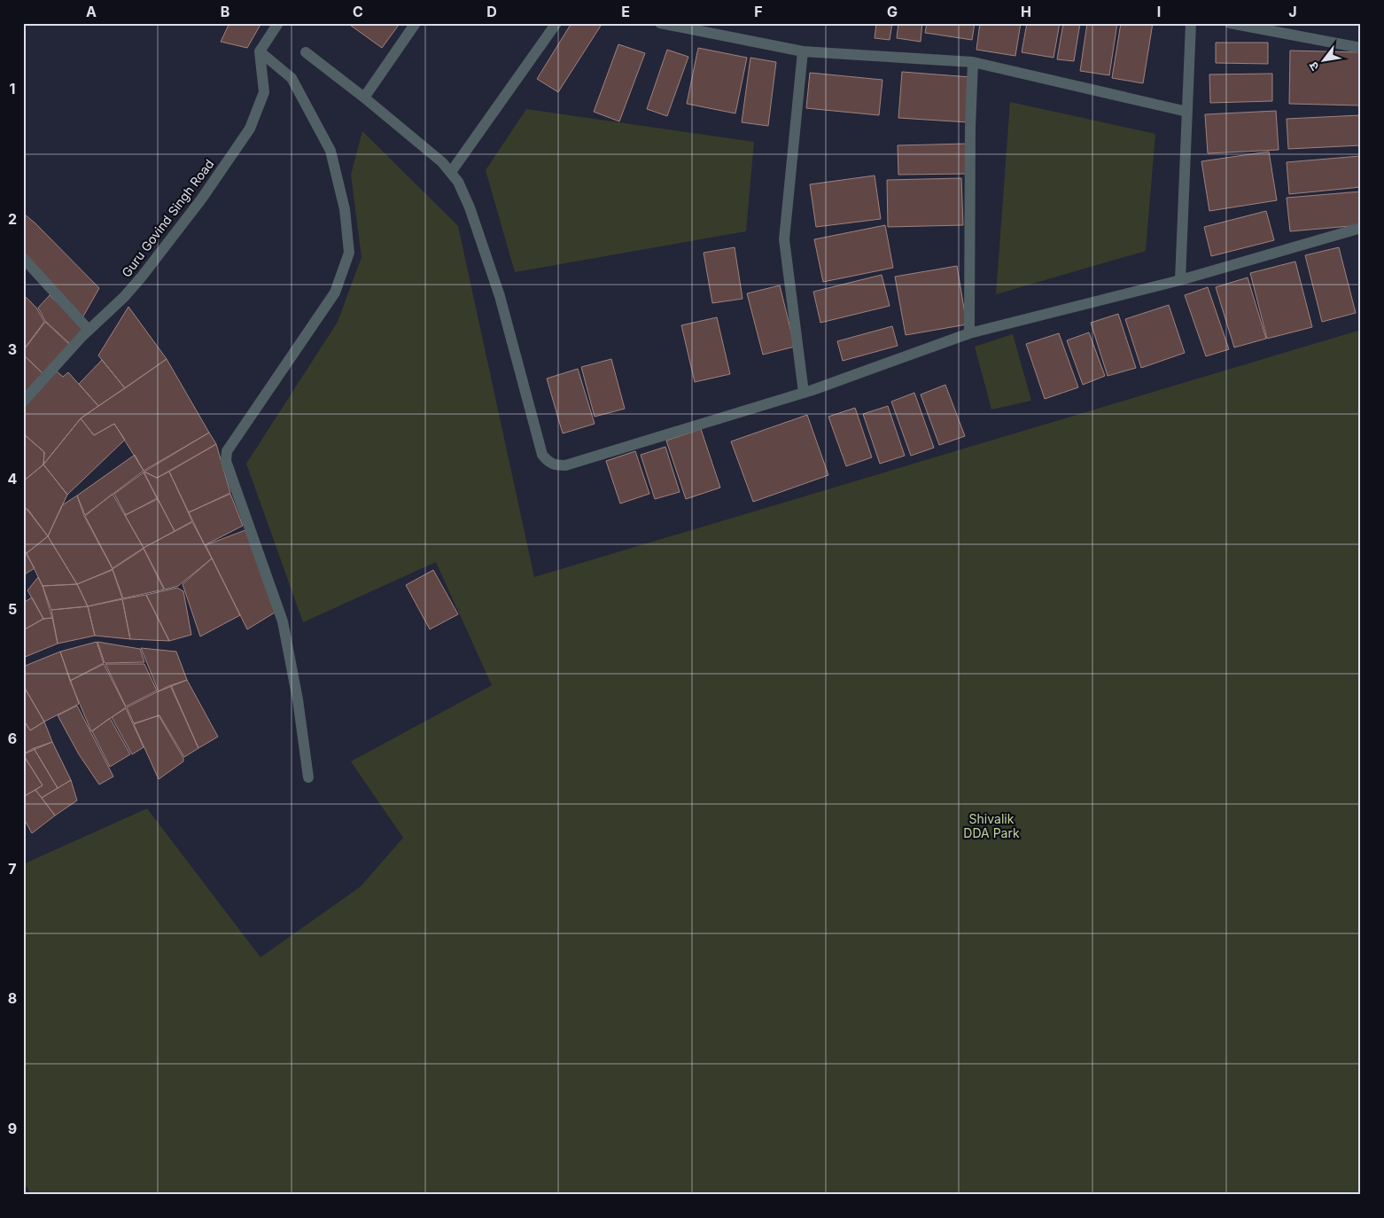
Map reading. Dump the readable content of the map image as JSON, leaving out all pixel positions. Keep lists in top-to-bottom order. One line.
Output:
{"streets":{"street":["Guru Govind Singh Road"]},"parks":["Shivalik DDA Park"],"north":"bottom left","grid":{"columns":["A","B","C","D","E","F","G","H","I","J"],"rows":["1","2","3","4","5","6","7","8","9"]}}
